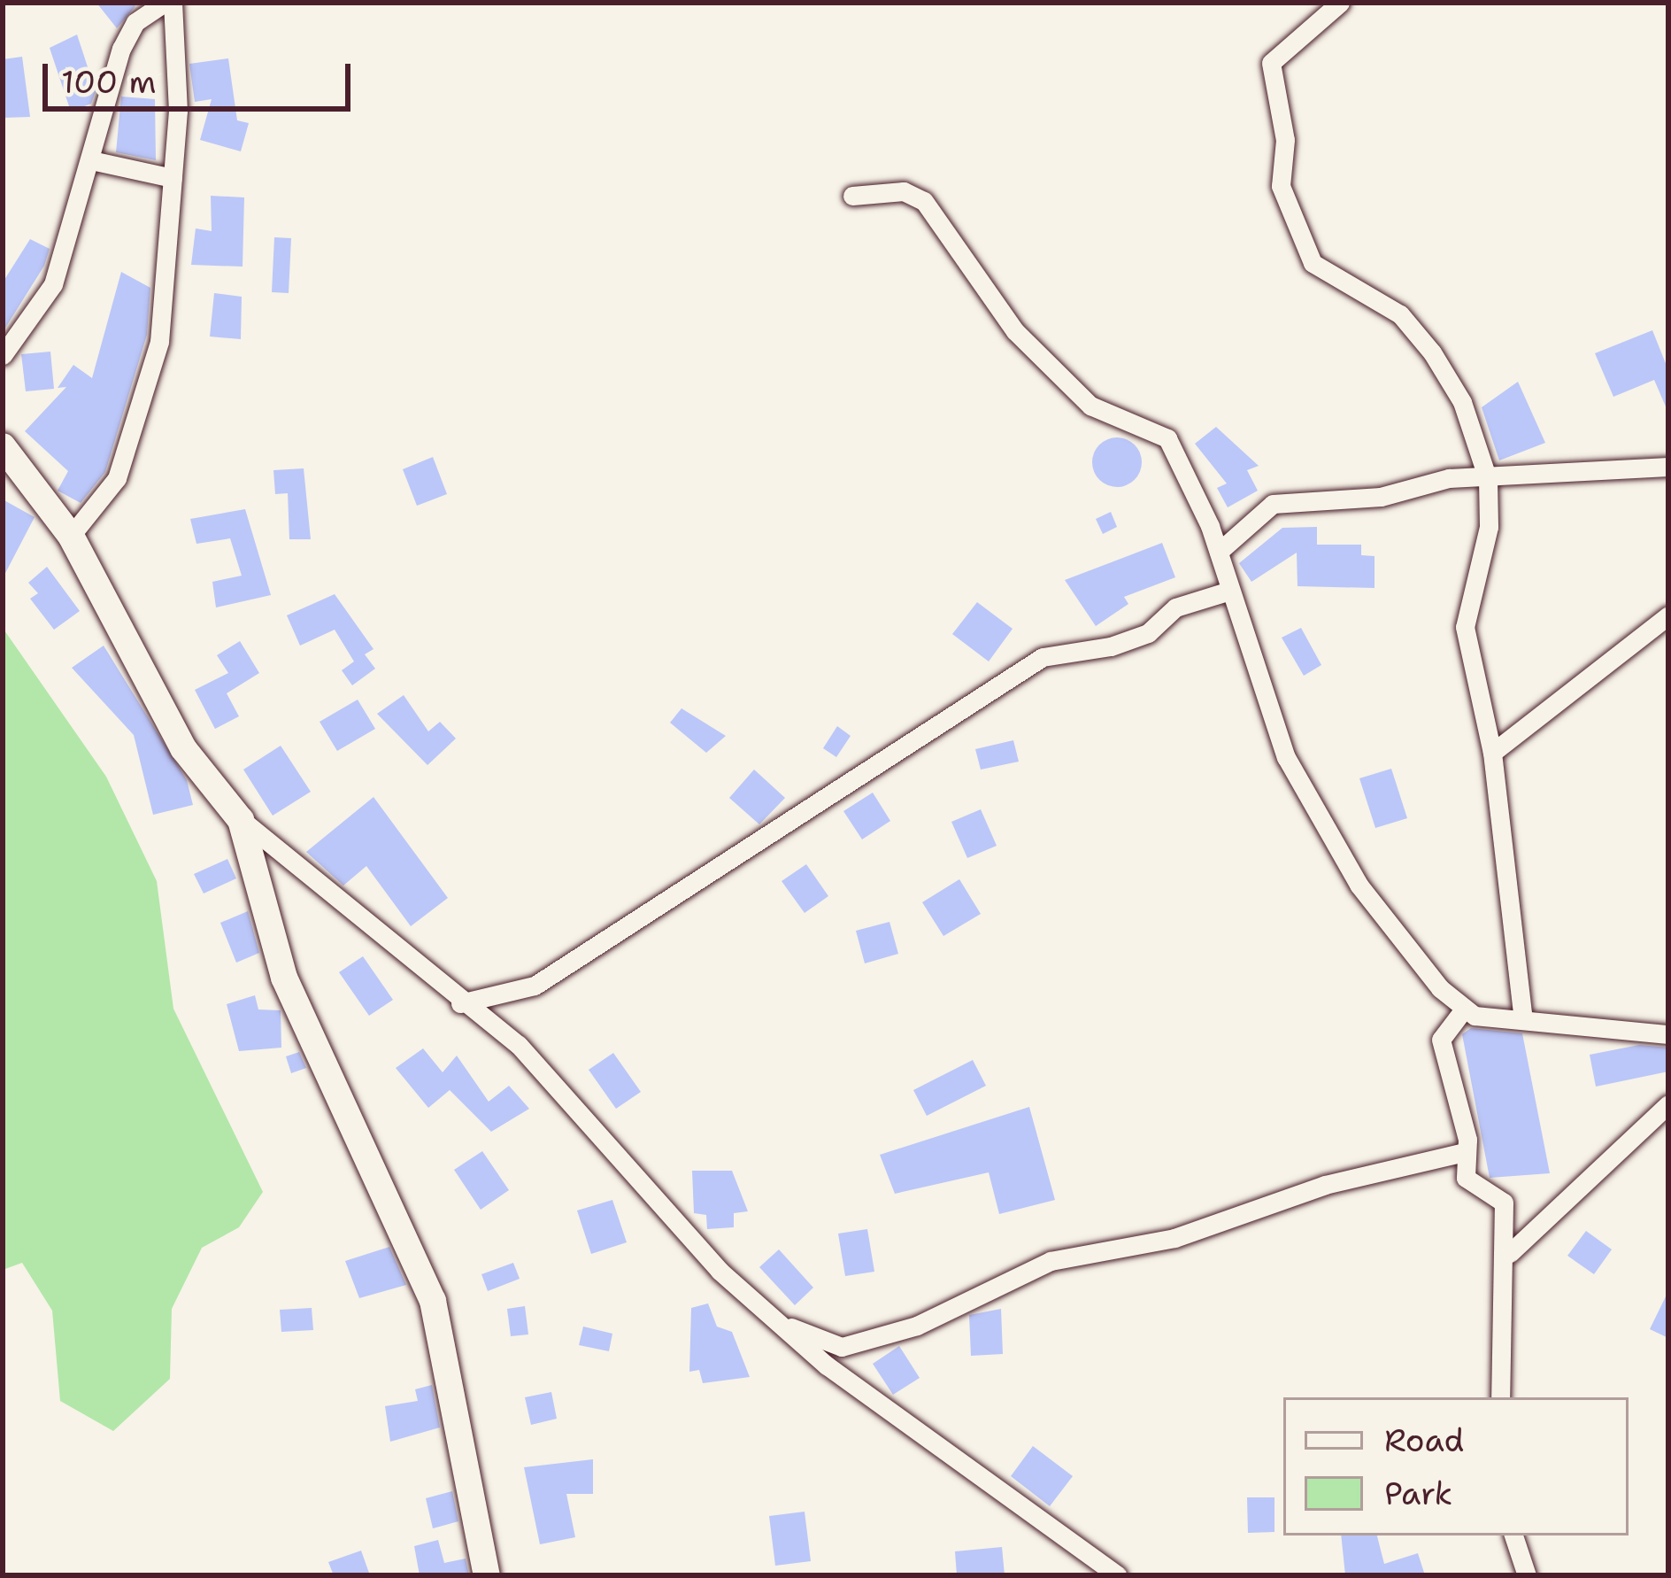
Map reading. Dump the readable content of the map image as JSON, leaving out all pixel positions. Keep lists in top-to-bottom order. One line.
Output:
{"legend":["Road","Park"],"scale_bar":"100 m"}
